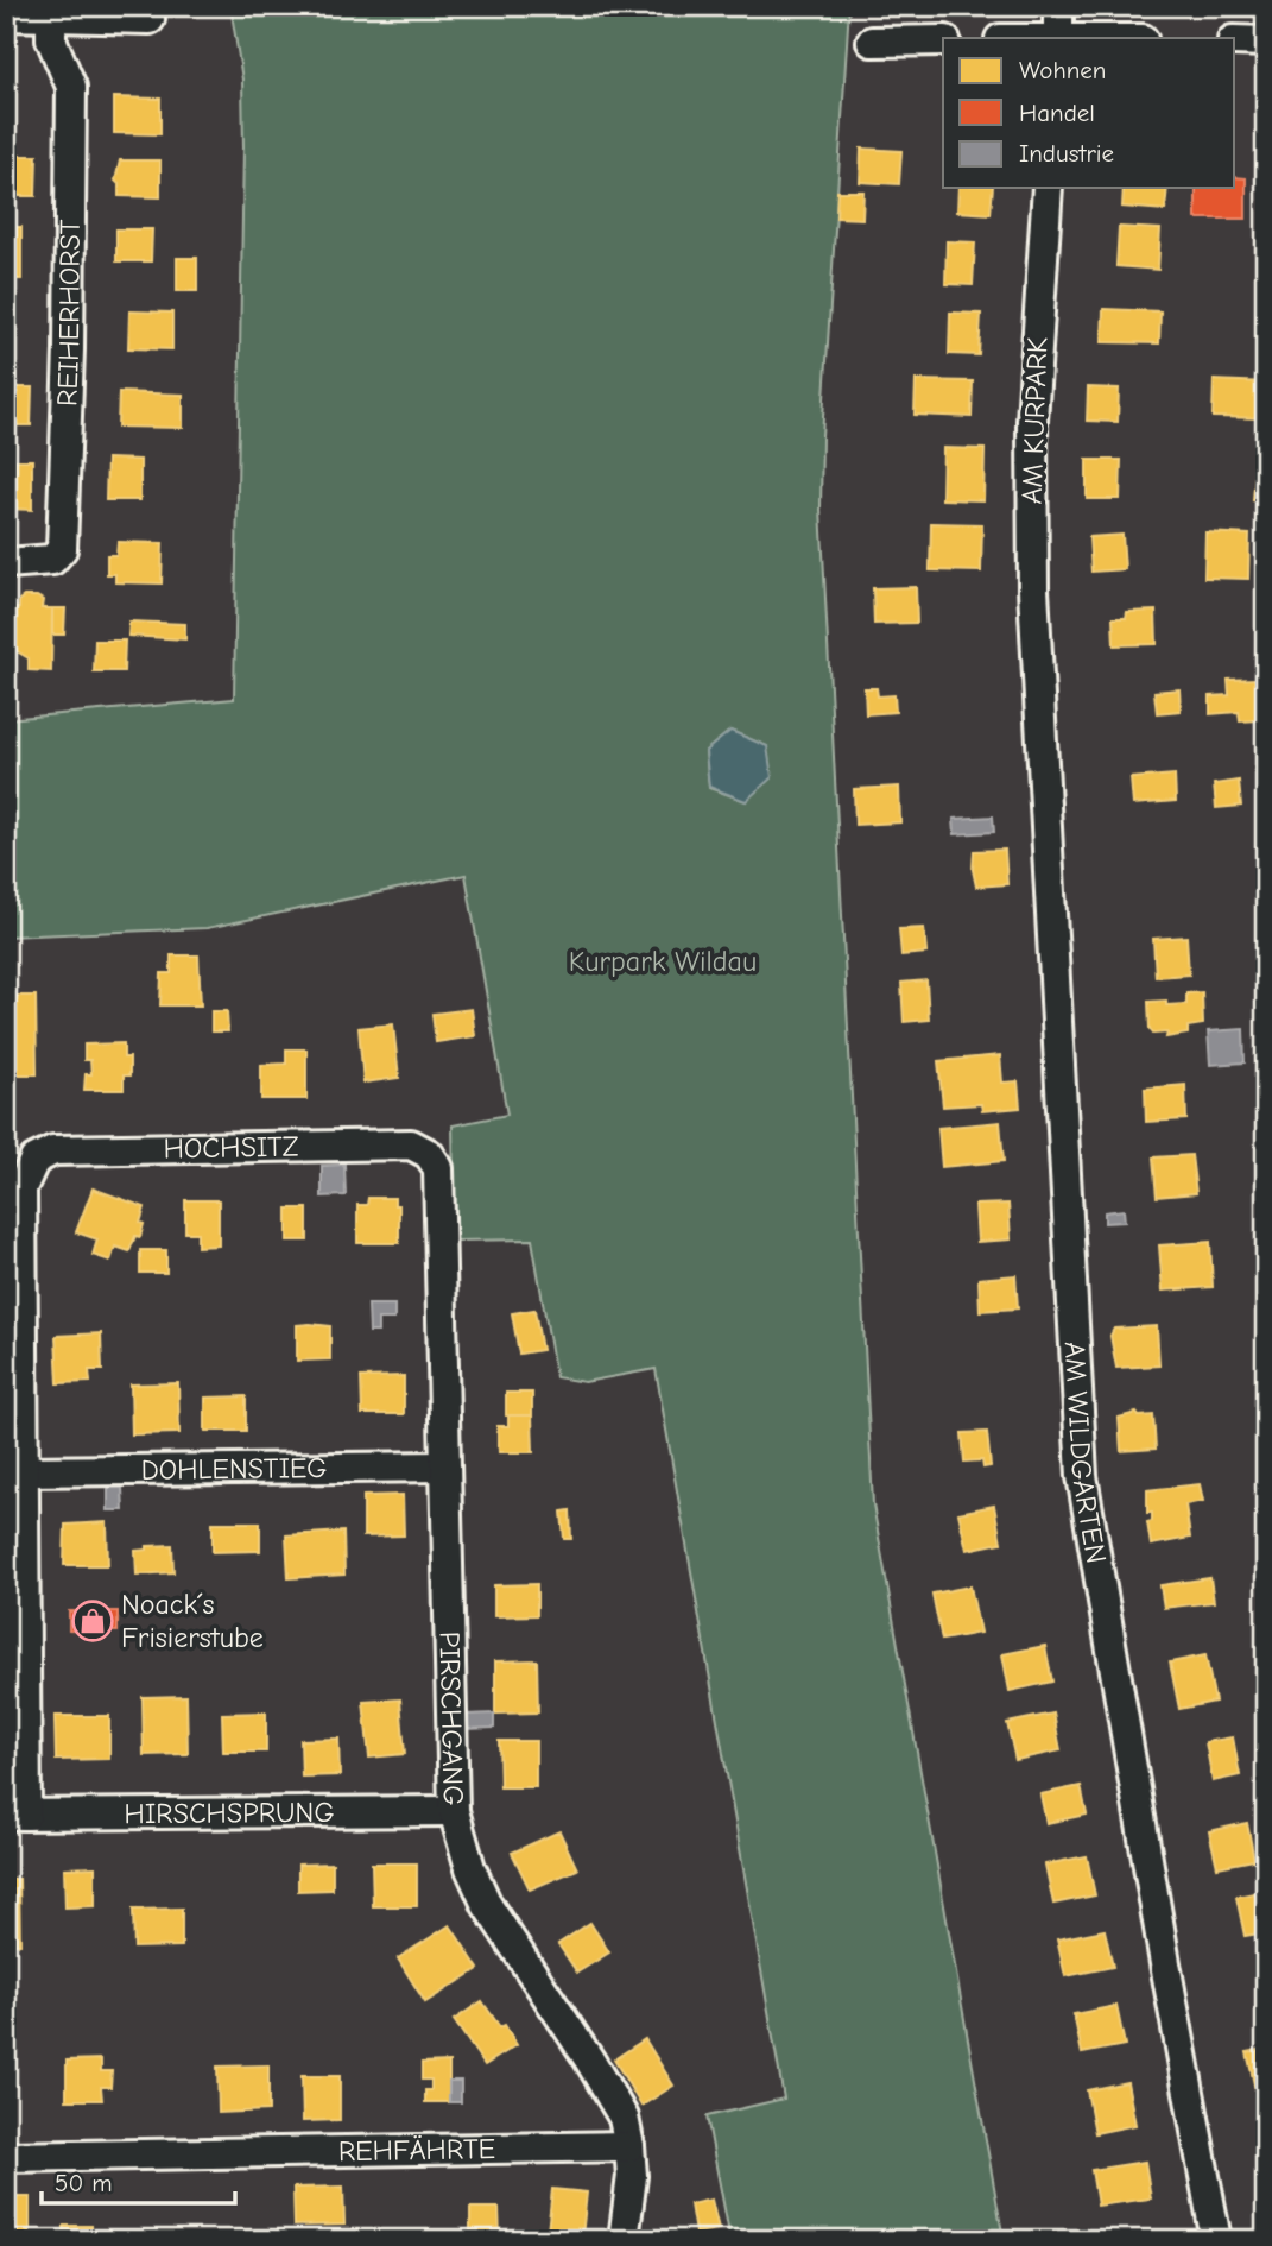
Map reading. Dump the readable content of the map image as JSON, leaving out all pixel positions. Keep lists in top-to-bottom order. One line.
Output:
{"streets":{"street":["REIHERHORST","AM KURPARK","HOCHSITZ","AM WILDGARTEN","DOHLENSTIEG","PIRSCHGANG","HIRSCHSPRUNG","REHFÄHRTE"]},"crossings":[["AM KURPARK","AM WILDGARTEN"],["HOCHSITZ","DOHLENSTIEG"],["HOCHSITZ","PIRSCHGANG"],["DOHLENSTIEG","PIRSCHGANG"],["PIRSCHGANG","HIRSCHSPRUNG"],["PIRSCHGANG","REHFÄHRTE"]],"parks":["Kurpark Wildau"],"places":{"shop":["Noack´s Frisierstube"]},"legend":["Wohnen","Handel","Industrie"],"scale_bar":"50 m"}
